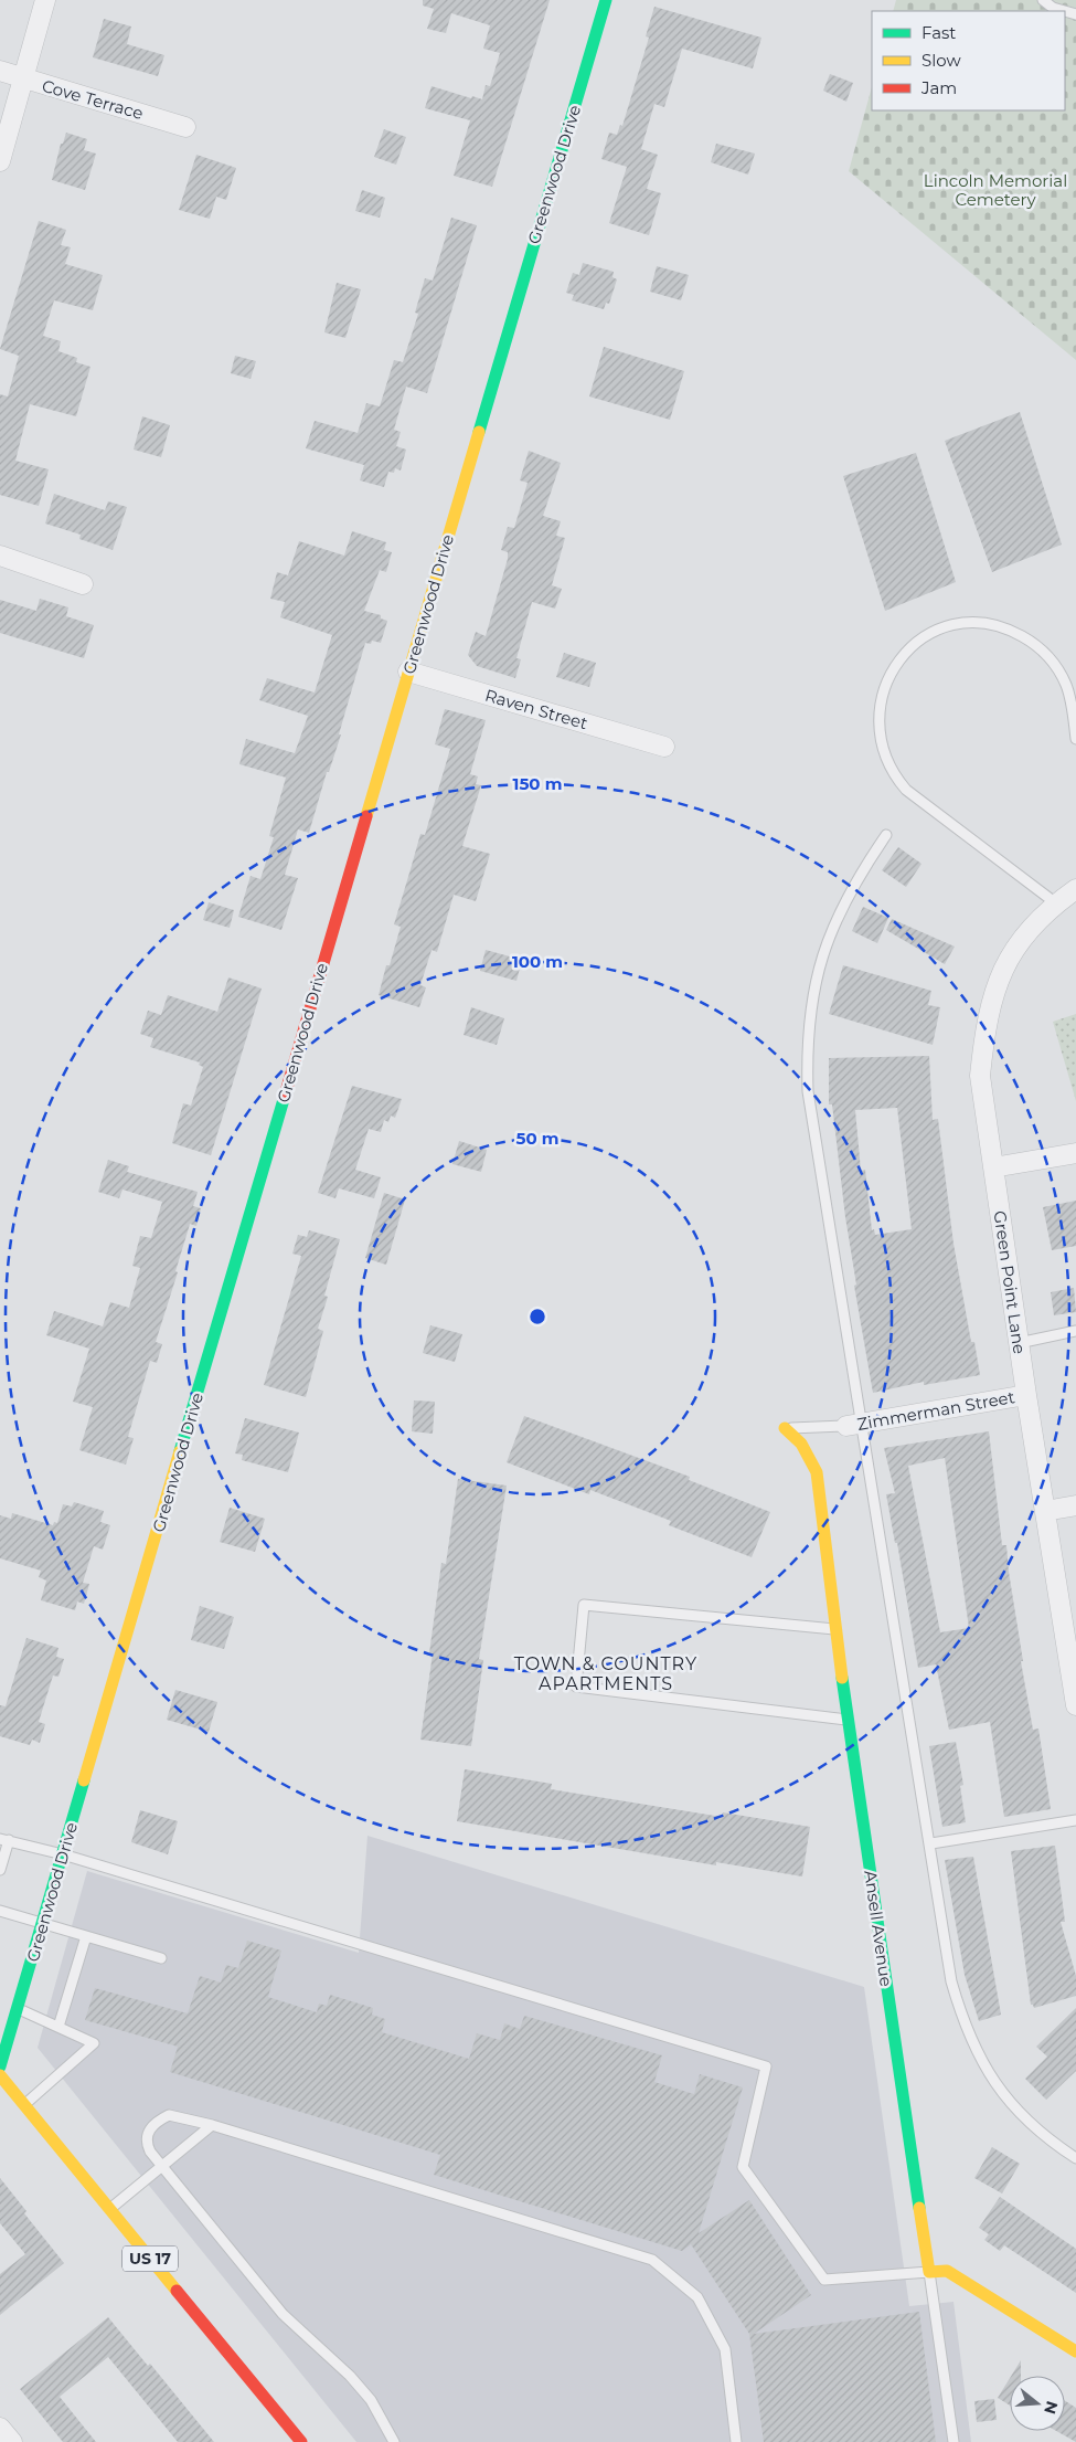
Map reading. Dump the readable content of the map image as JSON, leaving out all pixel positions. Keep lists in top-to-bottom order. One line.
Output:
{"streets":{"street":["Cove Terrace","Greenwood Drive","Raven Street","Green Point Lane","Zimmerman Street","Ansell Avenue","US 17"]},"crossings":[["Greenwood Drive","Raven Street"],["Green Point Lane","Zimmerman Street"]],"districts":["TOWN & COUNTRY APARTMENTS"],"parks":["Lincoln Memorial Cemetery"],"legend":["Fast","Slow","Jam"],"north":"right","rings":["150 m","100 m","50 m"]}
